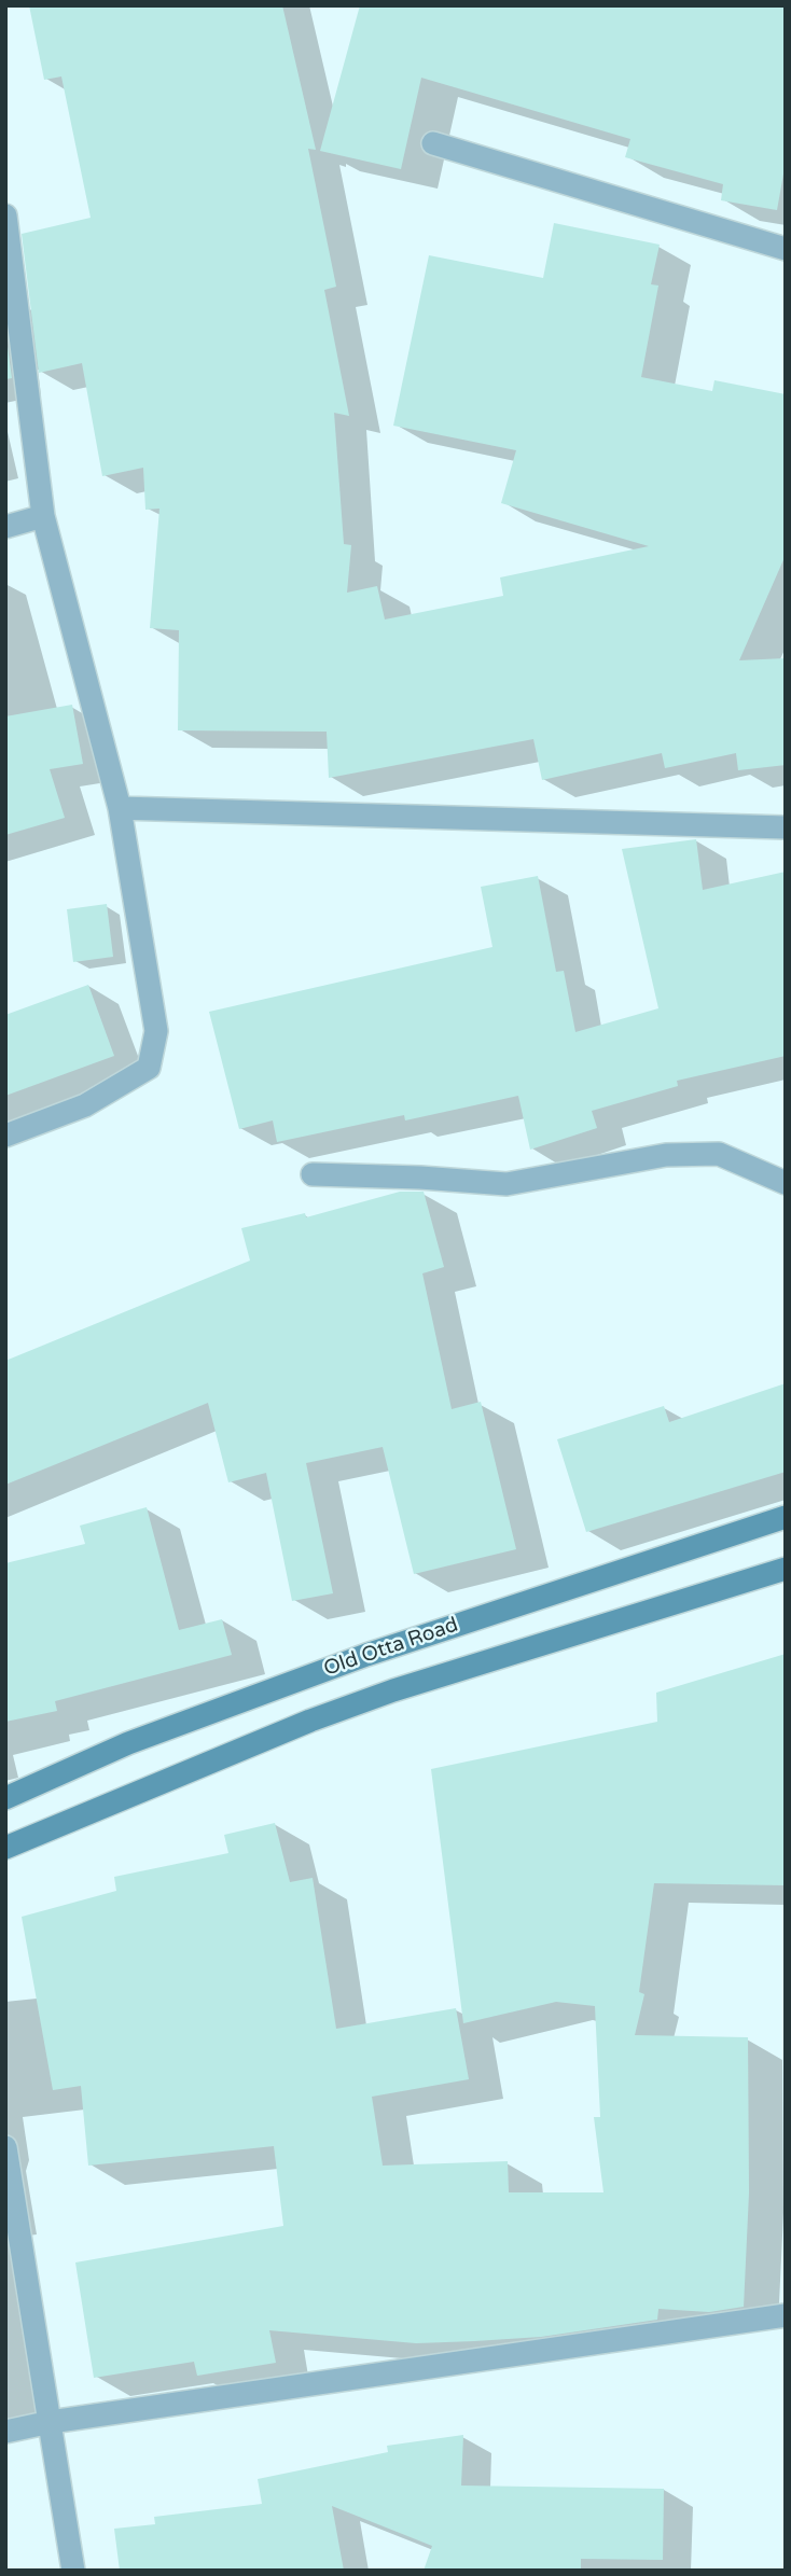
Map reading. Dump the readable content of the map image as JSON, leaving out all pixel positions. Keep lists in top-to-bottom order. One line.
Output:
{"streets":{"main road":["Old Otta Road"]}}
